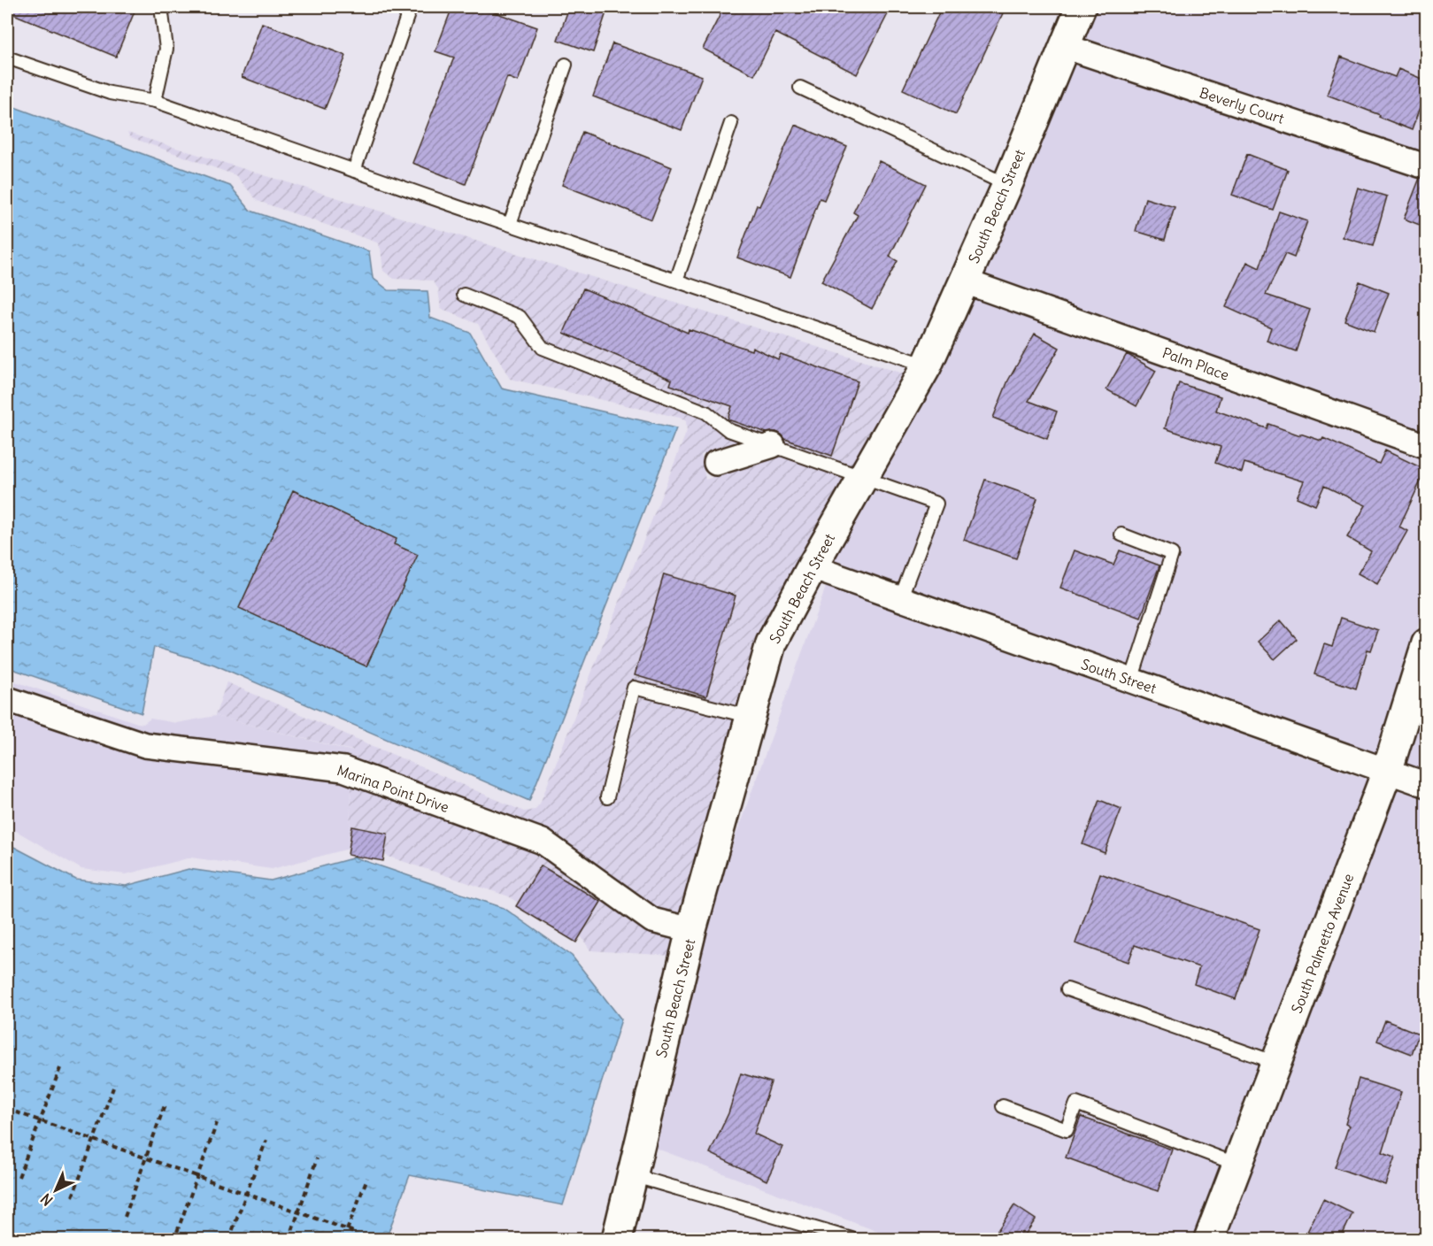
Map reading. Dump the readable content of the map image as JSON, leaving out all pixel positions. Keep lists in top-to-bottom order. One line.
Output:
{"streets":{"street":["Beverly Court","South Beach Street","Palm Place","South Street","Marina Point Drive","South Palmetto Avenue"]},"crossings":[["Beverly Court","South Beach Street"],["South Beach Street","Palm Place"],["South Beach Street","South Street"],["South Beach Street","Marina Point Drive"],["South Street","South Palmetto Avenue"]],"north":"bottom left"}
